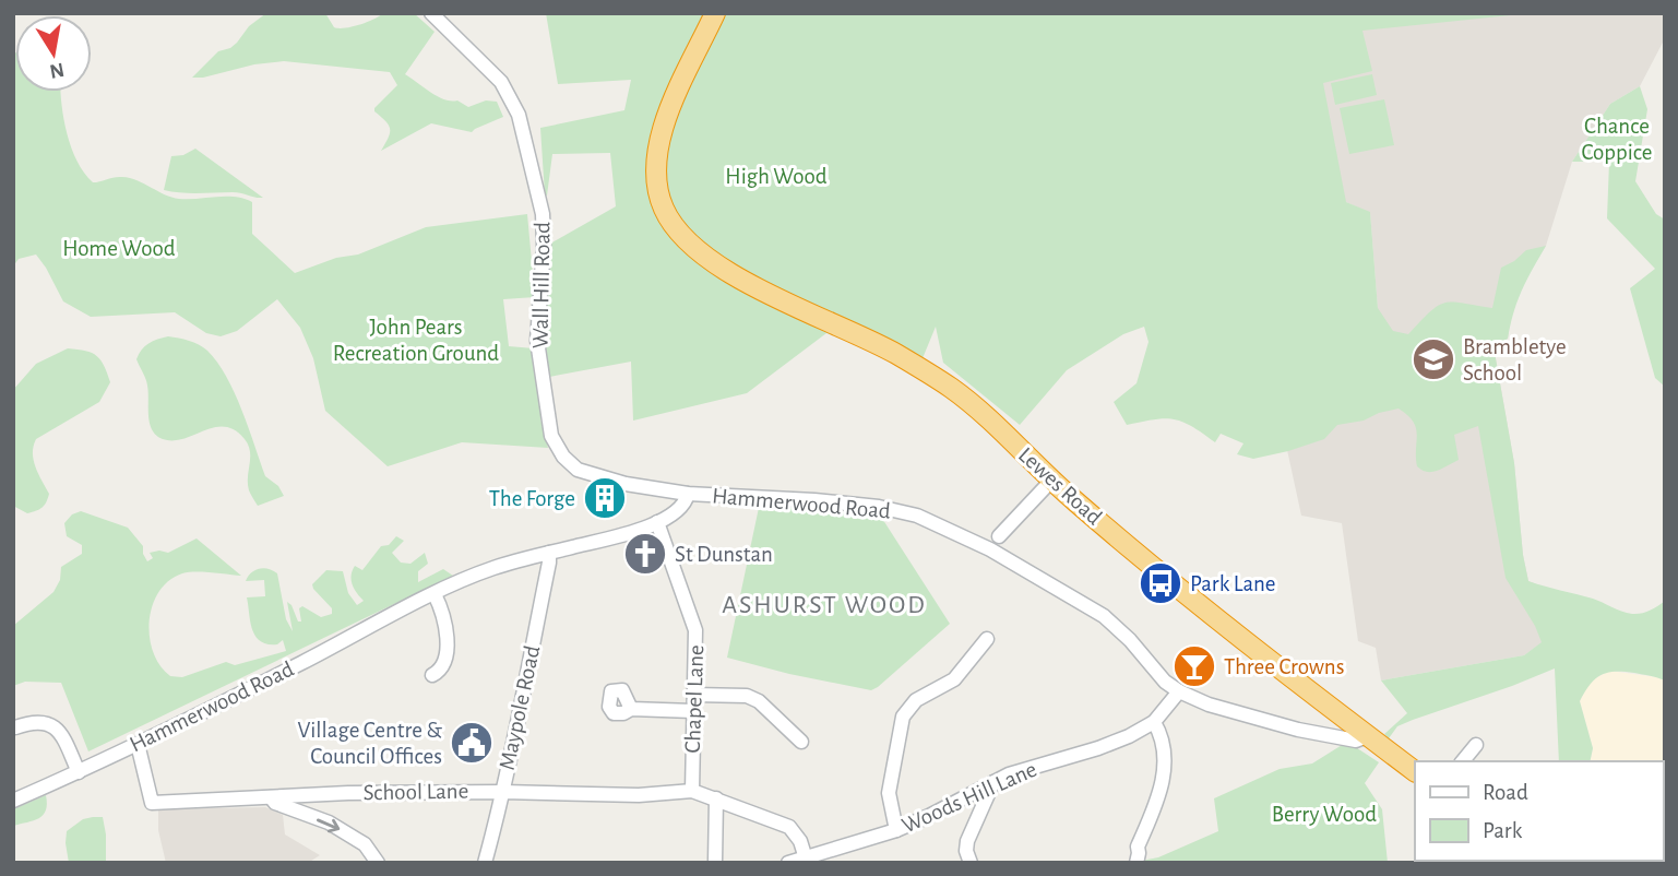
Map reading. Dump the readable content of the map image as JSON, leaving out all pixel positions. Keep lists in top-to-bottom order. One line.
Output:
{"streets":{"highway":["Lewes Road"],"street":["Wall Hill Road","Hammerwood Road","Chapel Lane","Maypole Road","School Lane","Woods Hill Lane"]},"crossings":[["Wall Hill Road","Hammerwood Road"],["Lewes Road","Hammerwood Road"],["Hammerwood Road","Chapel Lane"],["Hammerwood Road","Maypole Road"],["Hammerwood Road","School Lane"],["Hammerwood Road","Woods Hill Lane"],["Chapel Lane","School Lane"],["Maypole Road","School Lane"],["School Lane","Woods Hill Lane"]],"districts":["ASHURST WOOD"],"parks":["Chance Coppice","High Wood","Home Wood","John Pears Recreation Ground","Berry Wood"],"places":{"school or university":["Brambletye School"],"building":["The Forge"],"church":["St Dunstan"],"bus stop":["Park Lane"],"bar":["Three Crowns"],"public building":["Village Centre & Council Offices"]},"legend":["Road","Park"],"north":"bottom"}
